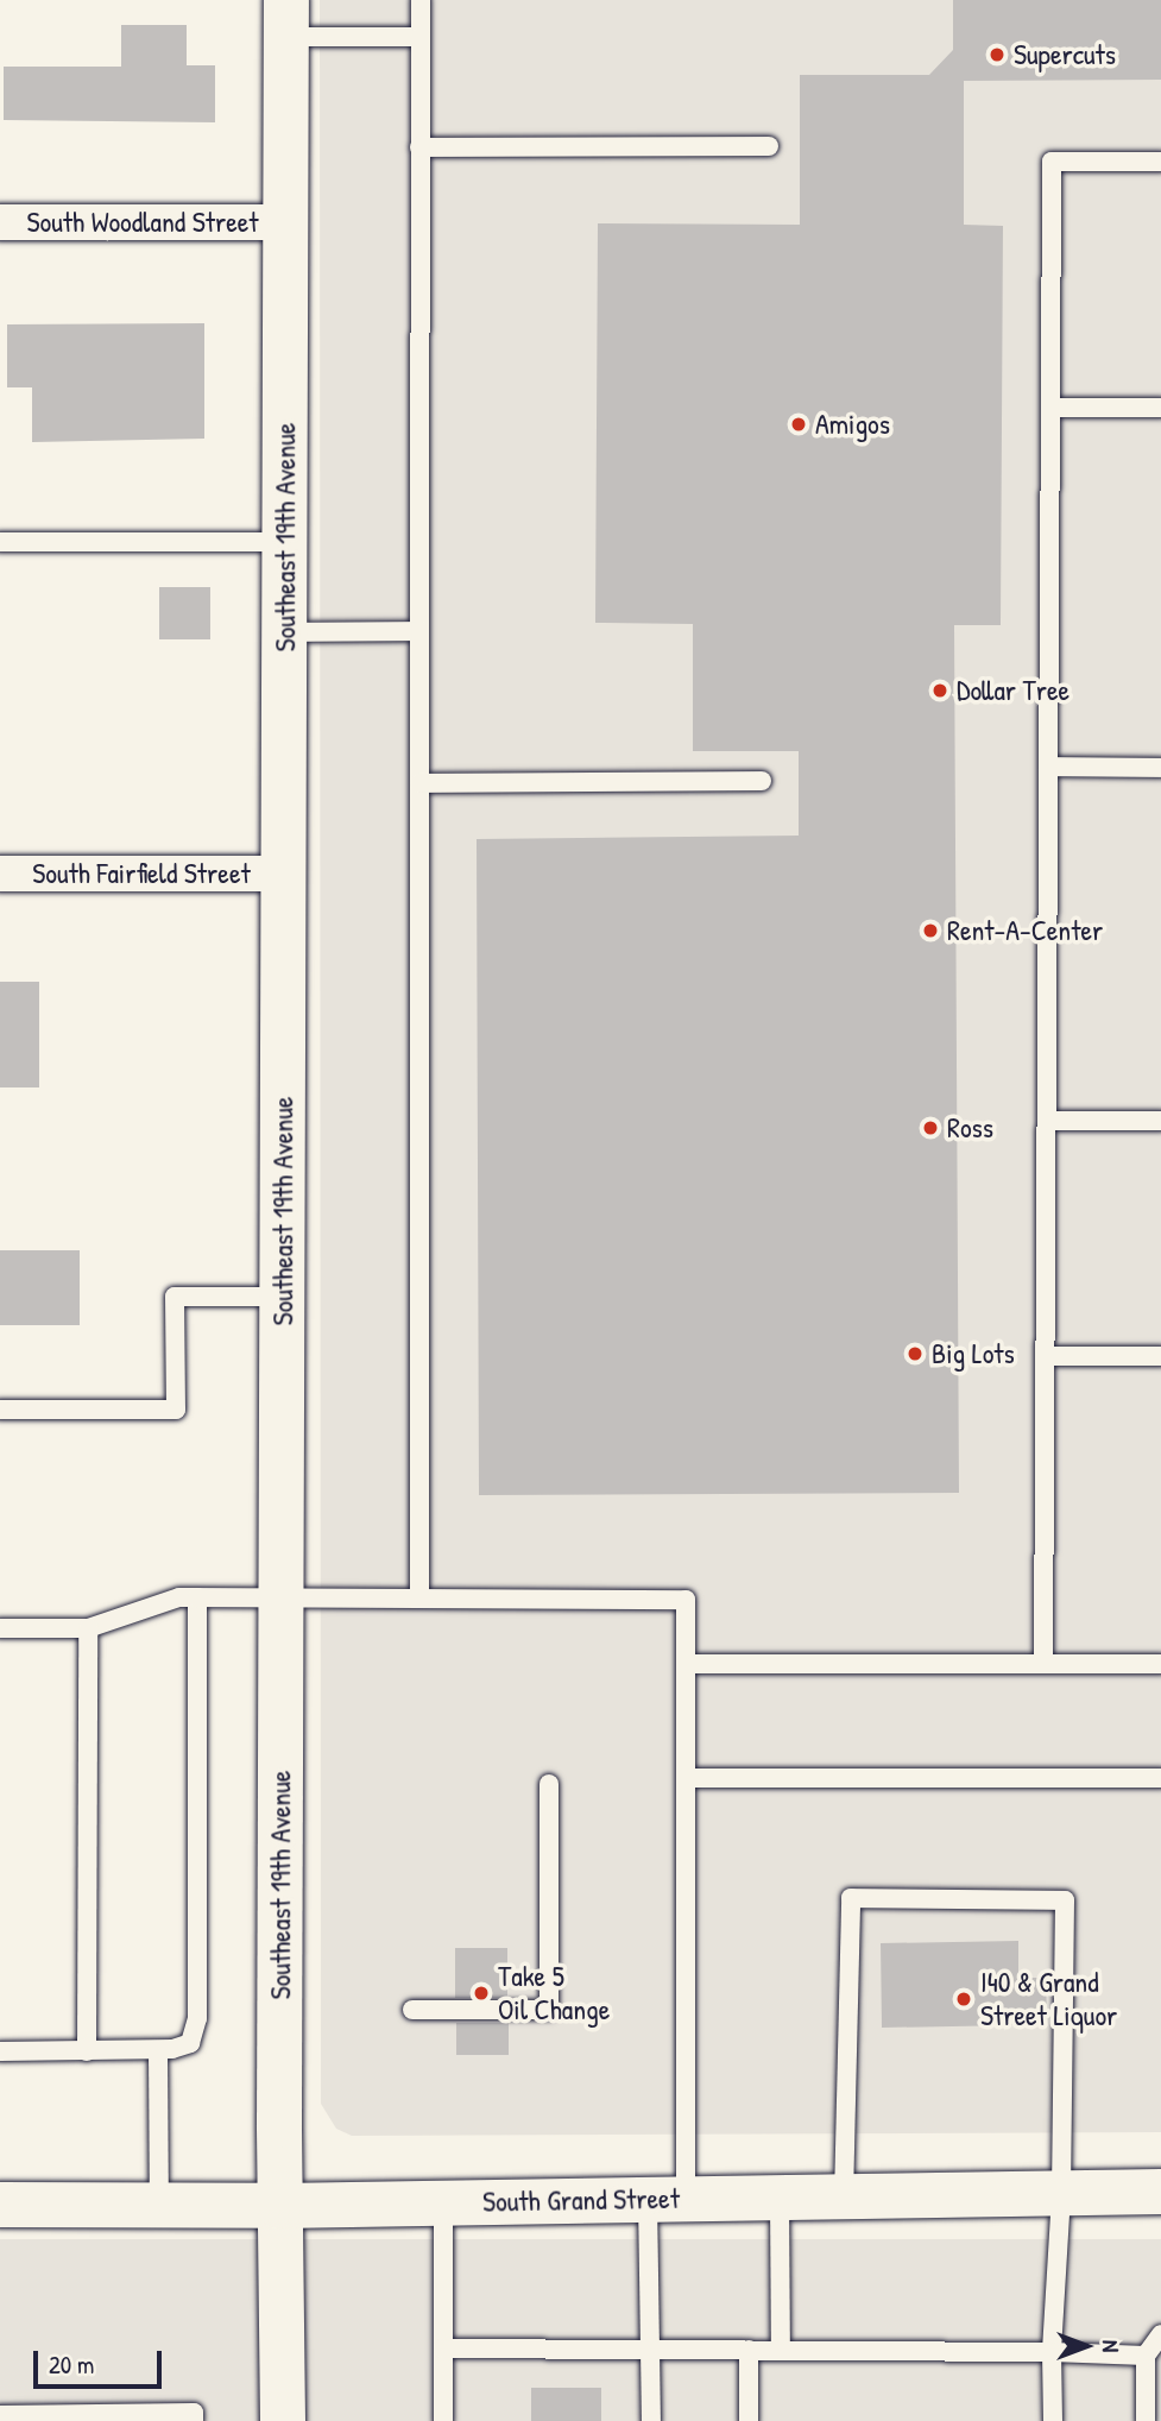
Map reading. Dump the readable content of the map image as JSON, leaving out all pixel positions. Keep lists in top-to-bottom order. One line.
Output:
{"streets":{"street":["South Woodland Street","Southeast 19th Avenue","South Fairfield Street","South Grand Street"]},"crossings":[["South Woodland Street","Southeast 19th Avenue"],["Southeast 19th Avenue","South Fairfield Street"],["Southeast 19th Avenue","South Grand Street"]],"places":["Supercuts","Amigos","Dollar Tree","Rent-A-Center","Ross","Big Lots","Take 5 Oil Change","I40 & Grand Street Liquor"],"scale_bar":"20 m","north":"right"}
